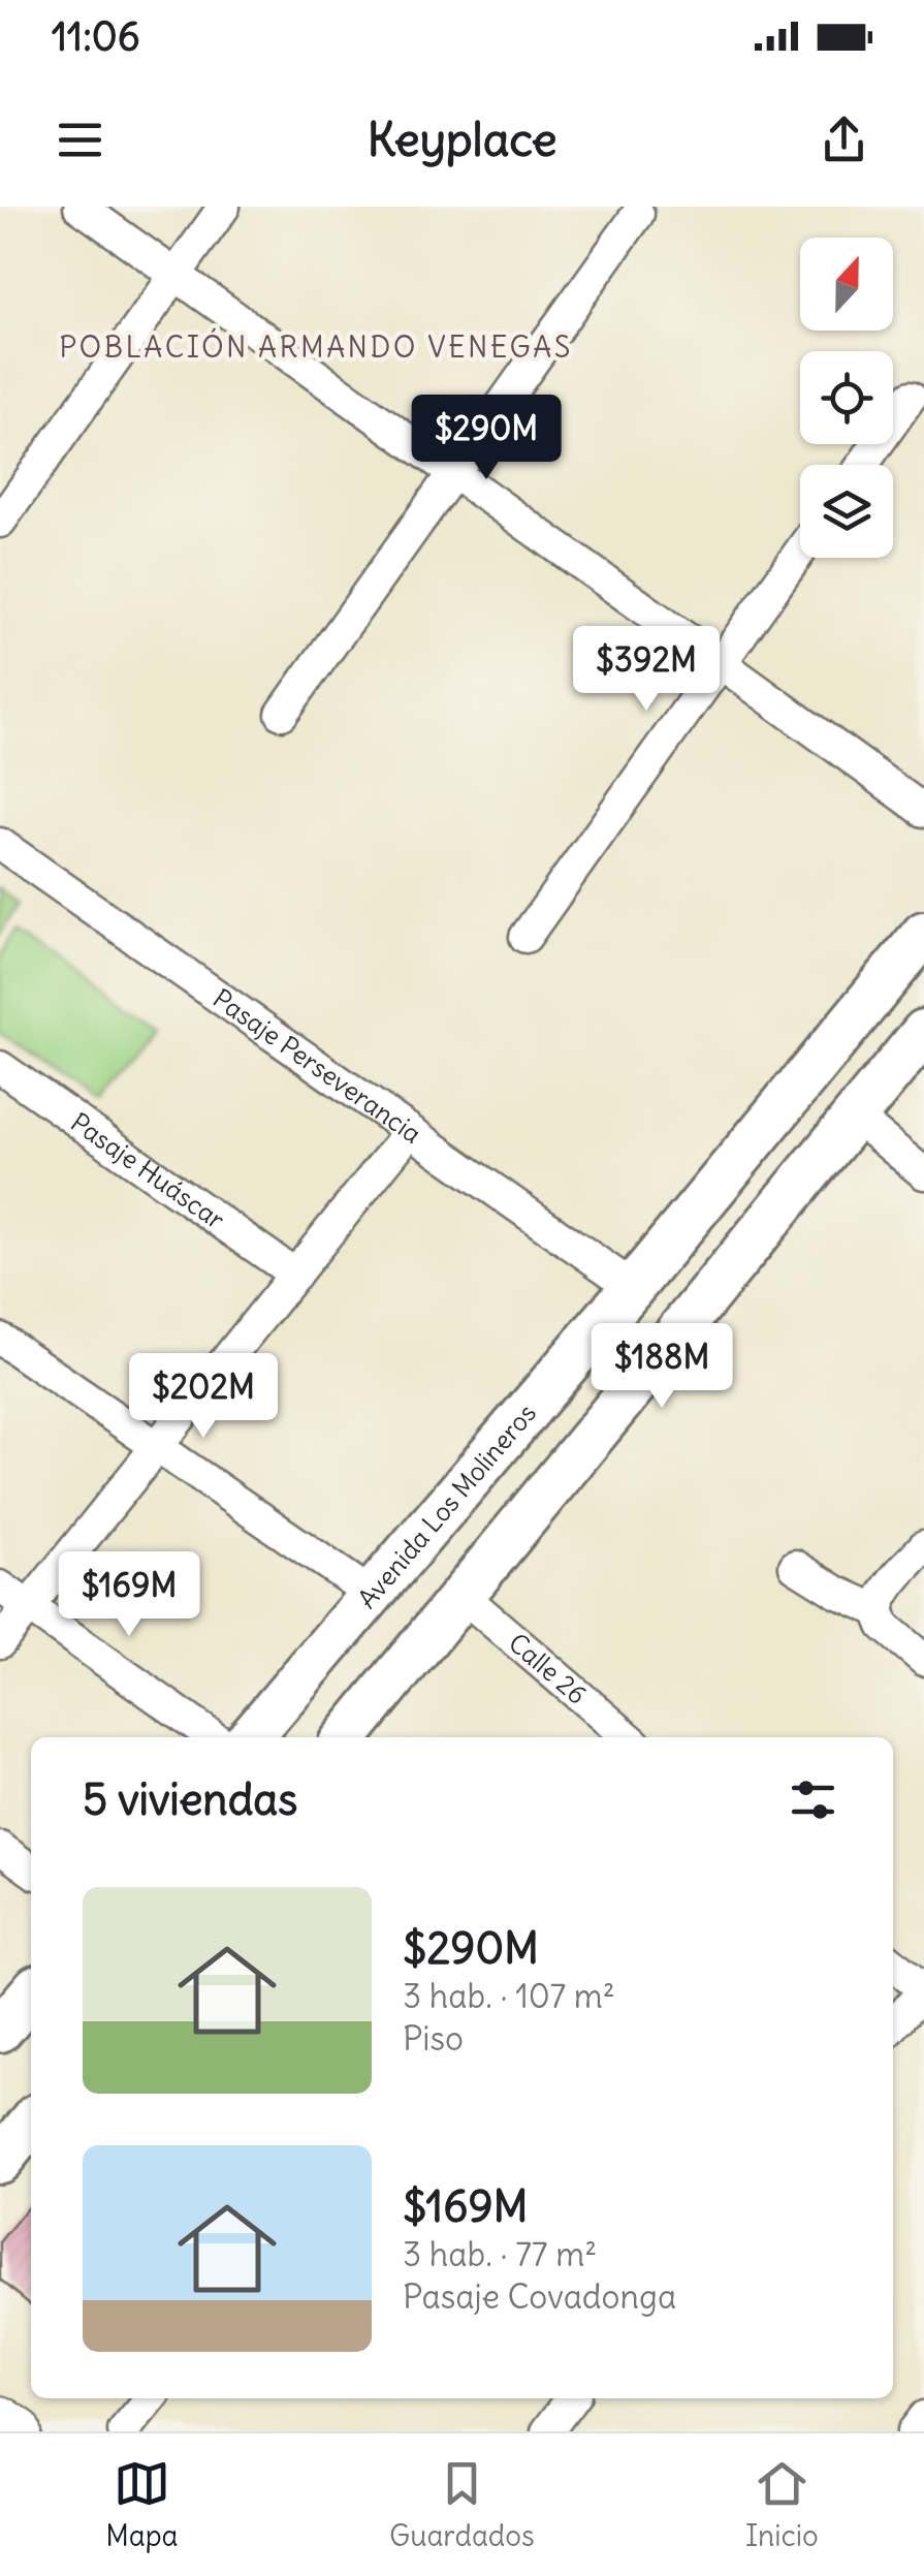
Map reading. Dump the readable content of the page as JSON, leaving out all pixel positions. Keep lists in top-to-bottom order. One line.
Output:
{"streets":{"street":["Pasaje Perseverancia","Pasaje Huáscar","Avenida Los Molineros","Calle 26"]},"crossings":[["Pasaje Perseverancia","Avenida Los Molineros"]],"districts":["POBLACIÓN ARMANDO VENEGAS"],"north":"top","page":{"status":"11:06","header":"Keyplace","price":["$290M","$392M","$188M","$202M","$169M"],"heading":"5 viviendas","list":[{"name":"$290M","note":"3 hab. · 107 m² · Piso"},{"name":"$169M","note":"3 hab. · 77 m² · Pasaje Covadonga"}],"tabs":["Mapa","Guardados","Inicio"]}}
